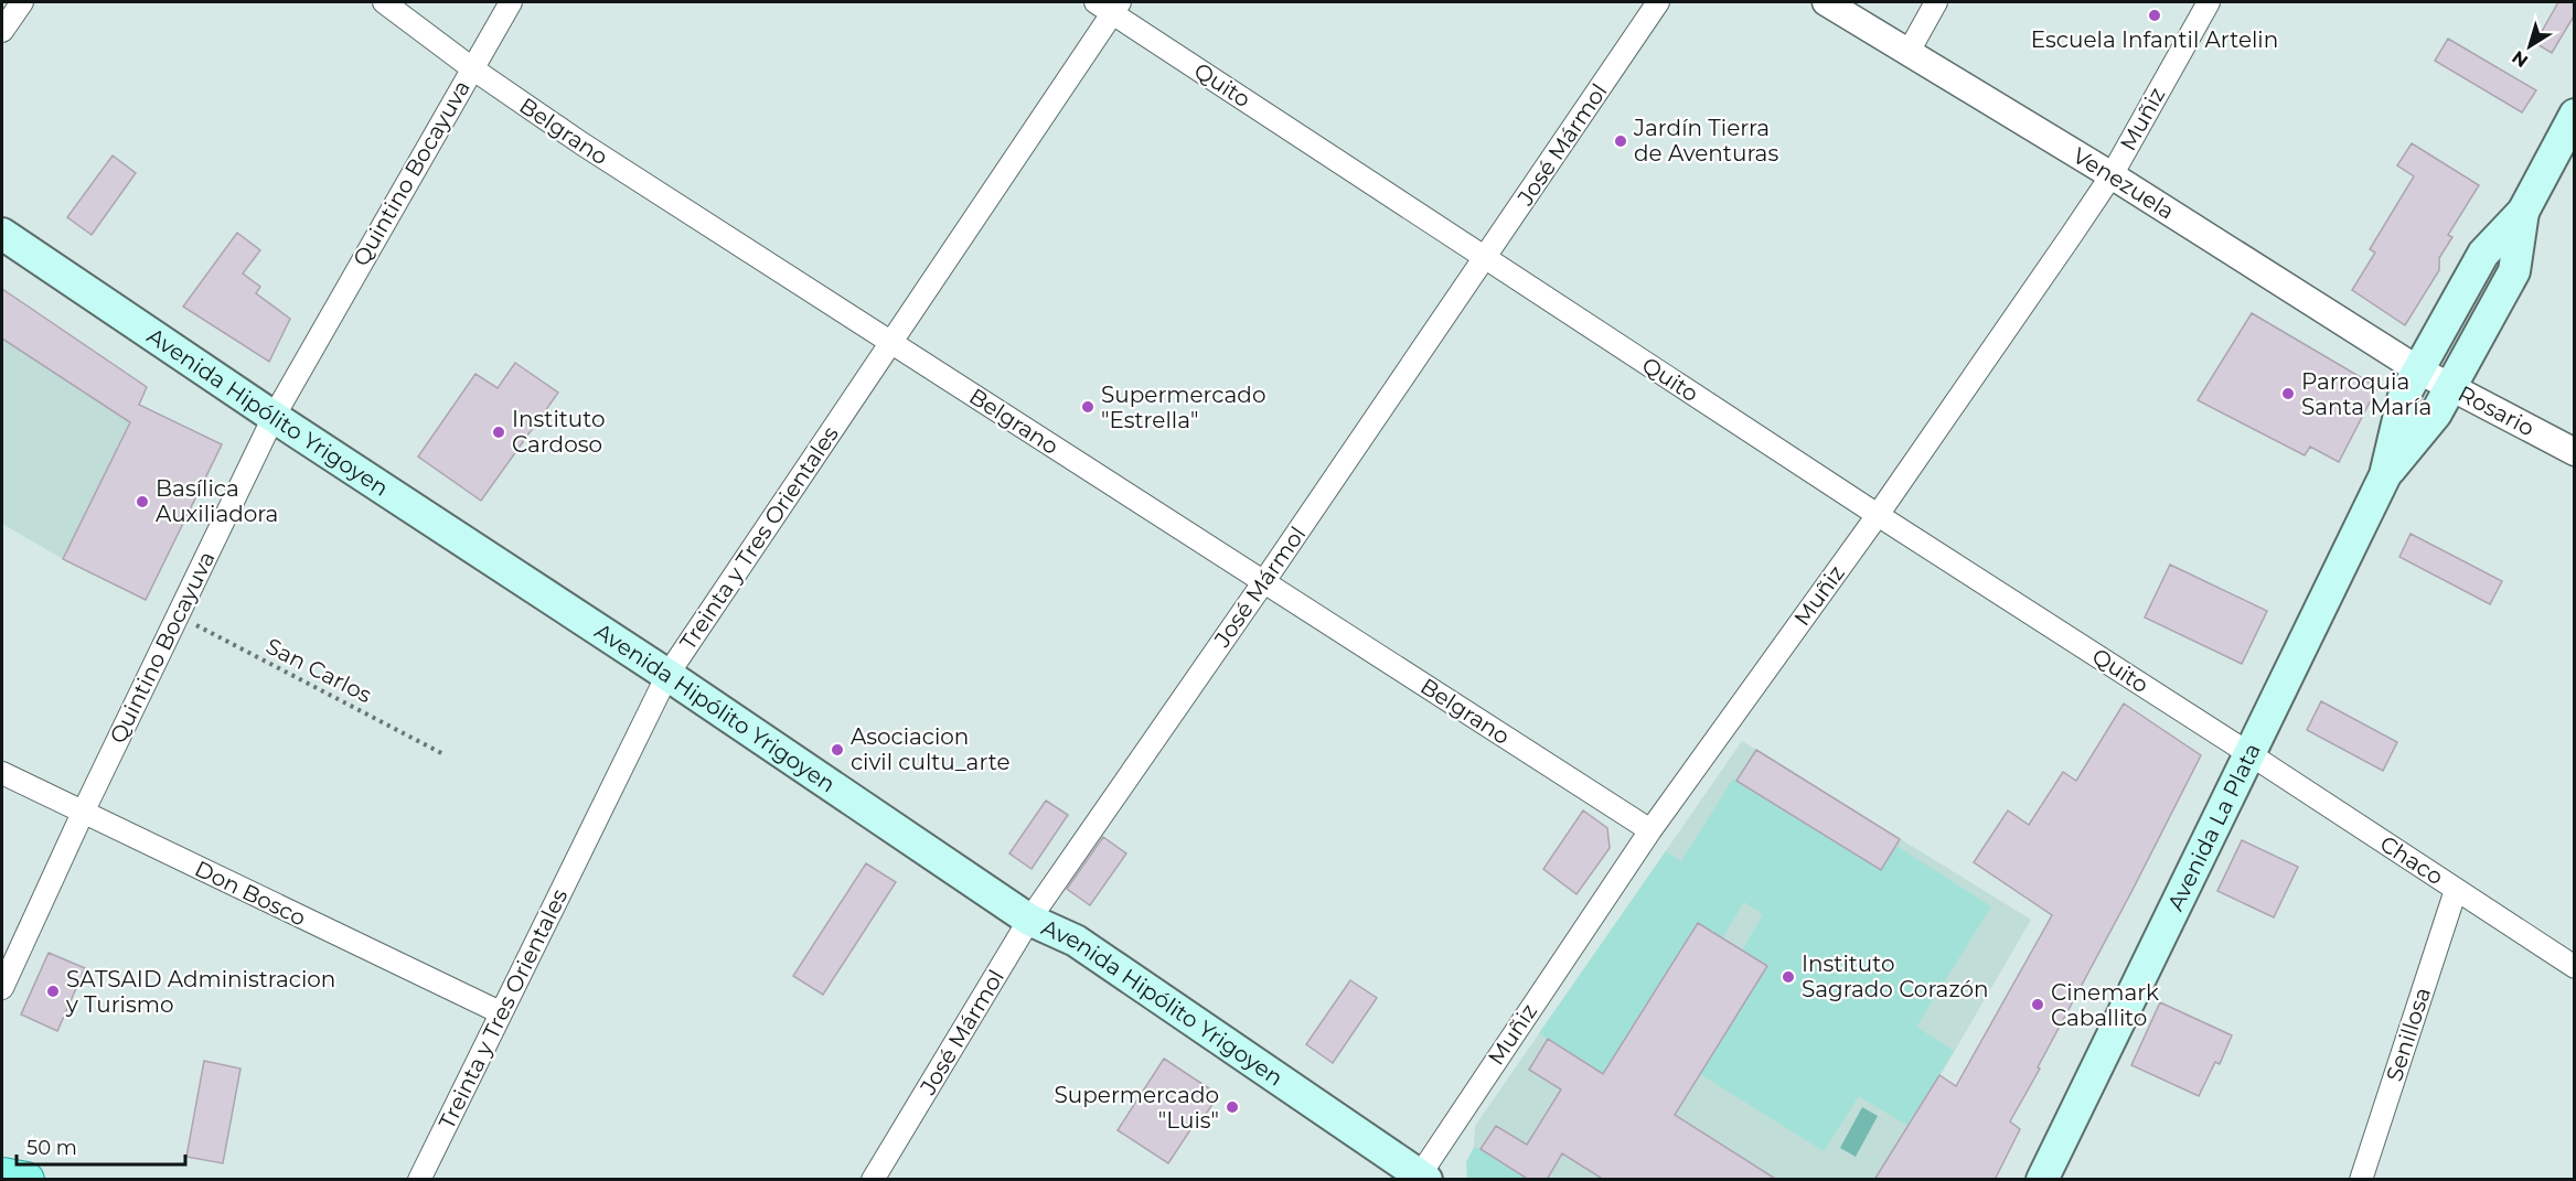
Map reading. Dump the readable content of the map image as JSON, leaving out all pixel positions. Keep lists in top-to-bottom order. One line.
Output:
{"streets":{"main road":["Avenida Hipólito Yrigoyen","Avenida La Plata"],"street":["Quito","Muñiz","Belgrano","José Mármol","Quintino Bocayuva","Venezuela","Rosario","Treinta y Tres Orientales","Chaco","Don Bosco","Senillosa"],"path":["San Carlos"]},"crossings":[["Quito","Muñiz"],["Quito","José Mármol"],["Quito","Treinta y Tres Orientales"],["Quito","Avenida La Plata"],["Quito","Chaco"],["Muñiz","Belgrano"],["Muñiz","Venezuela"],["Muñiz","Avenida Hipólito Yrigoyen"],["Belgrano","José Mármol"],["Belgrano","Quintino Bocayuva"],["Belgrano","Treinta y Tres Orientales"],["José Mármol","Avenida Hipólito Yrigoyen"],["Quintino Bocayuva","Avenida Hipólito Yrigoyen"],["Quintino Bocayuva","San Carlos"],["Quintino Bocayuva","Don Bosco"],["Venezuela","Rosario"],["Venezuela","Avenida La Plata"],["Avenida Hipólito Yrigoyen","Treinta y Tres Orientales"],["Rosario","Avenida La Plata"],["Treinta y Tres Orientales","Don Bosco"],["Avenida La Plata","Chaco"],["Chaco","Senillosa"]],"places":["Escuela Infantil Artelin","Jardín Tierra de Aventuras","Parroquia Santa María","Supermercado \"Estrella\"","Instituto Cardoso","Basílica Auxiliadora","Asociacion civil cultu_arte","Instituto Sagrado Corazón","SATSAID Administracion y Turismo","Cinemark Caballito","Supermercado \"Luis\""],"scale_bar":"50 m","north":"bottom left"}
